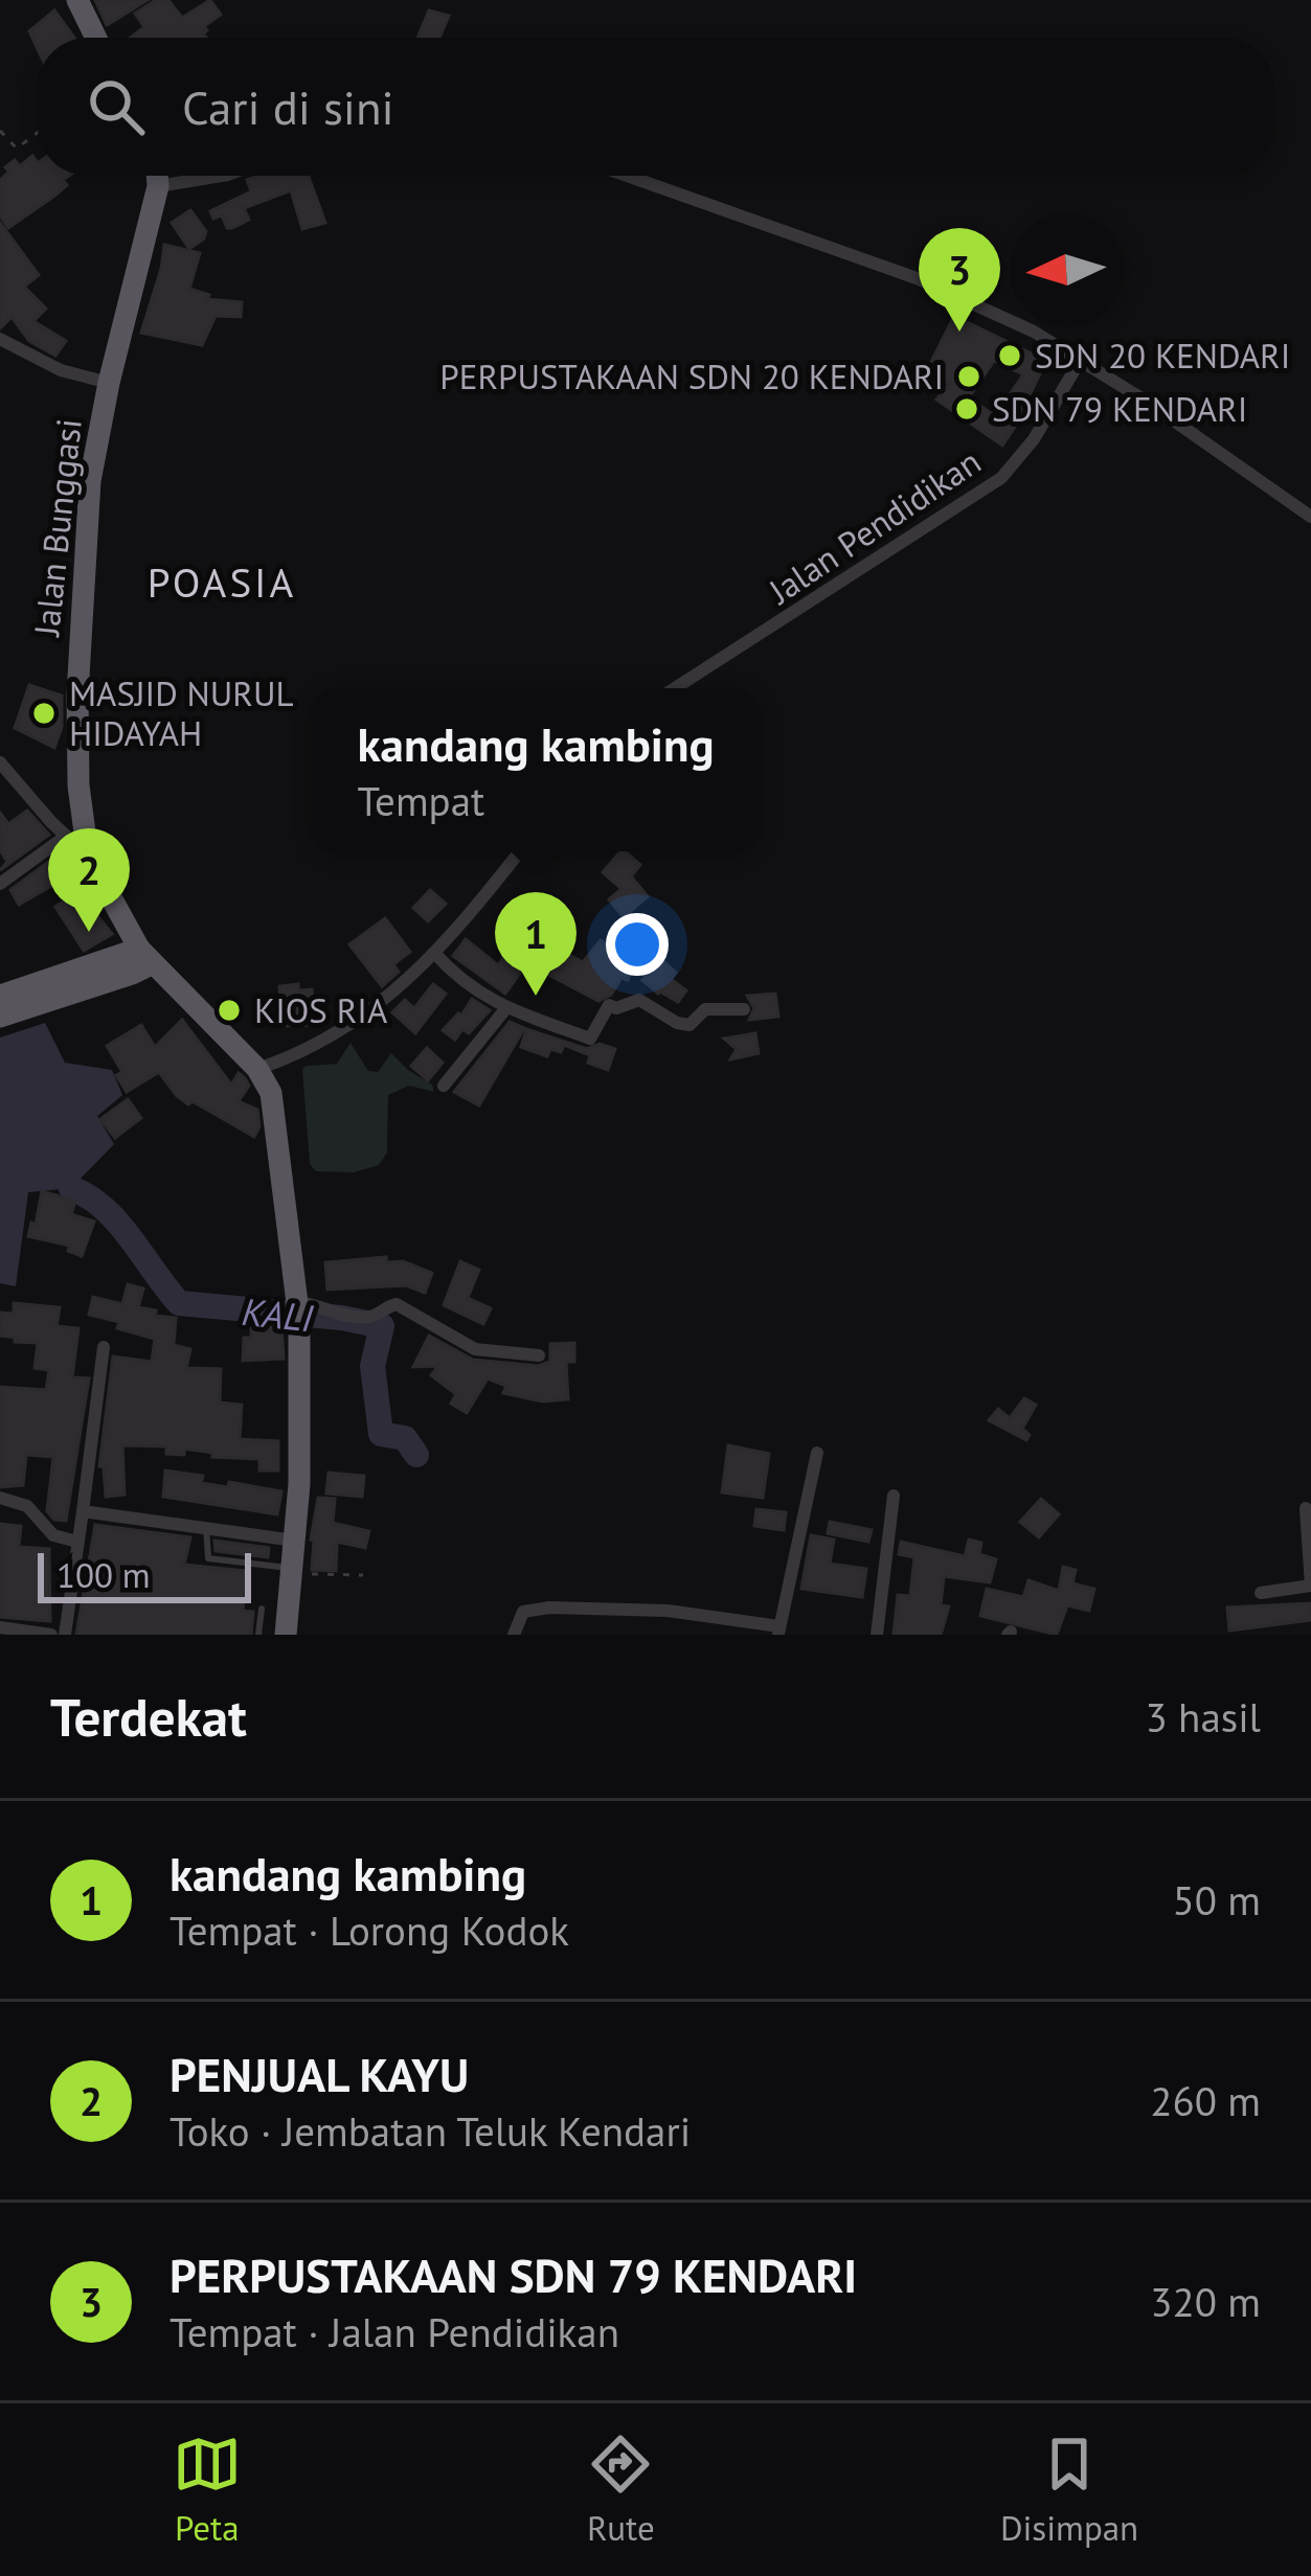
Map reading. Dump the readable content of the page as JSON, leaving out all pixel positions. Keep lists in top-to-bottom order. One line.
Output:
{"streets":{"highway":["Jalan Bunggasi"],"street":["Jalan Pendidikan"]},"districts":["POASIA"],"water":["KALI"],"places":["SDN 20 KENDARI","PERPUSTAKAAN SDN 20 KENDARI","SDN 79 KENDARI","MASJID NURUL HIDAYAH","KIOS RIA"],"scale_bar":"100 m","north":"left","page":{"search":"Cari di sini","pins":["3","2","1"],"popup":["kandang kambing","Tempat"],"scale":"100 m","heading":["Terdekat","3 hasil"],"list":[{"mark":"1","name":"kandang kambing","note":"Tempat · Lorong Kodok","value":"50 m"},{"mark":"2","name":"PENJUAL KAYU","note":"Toko · Jembatan Teluk Kendari","value":"260 m"},{"mark":"3","name":"PERPUSTAKAAN SDN 79 KENDARI","note":"Tempat · Jalan Pendidikan","value":"320 m"}],"nav":["Peta","Rute","Disimpan"]}}
